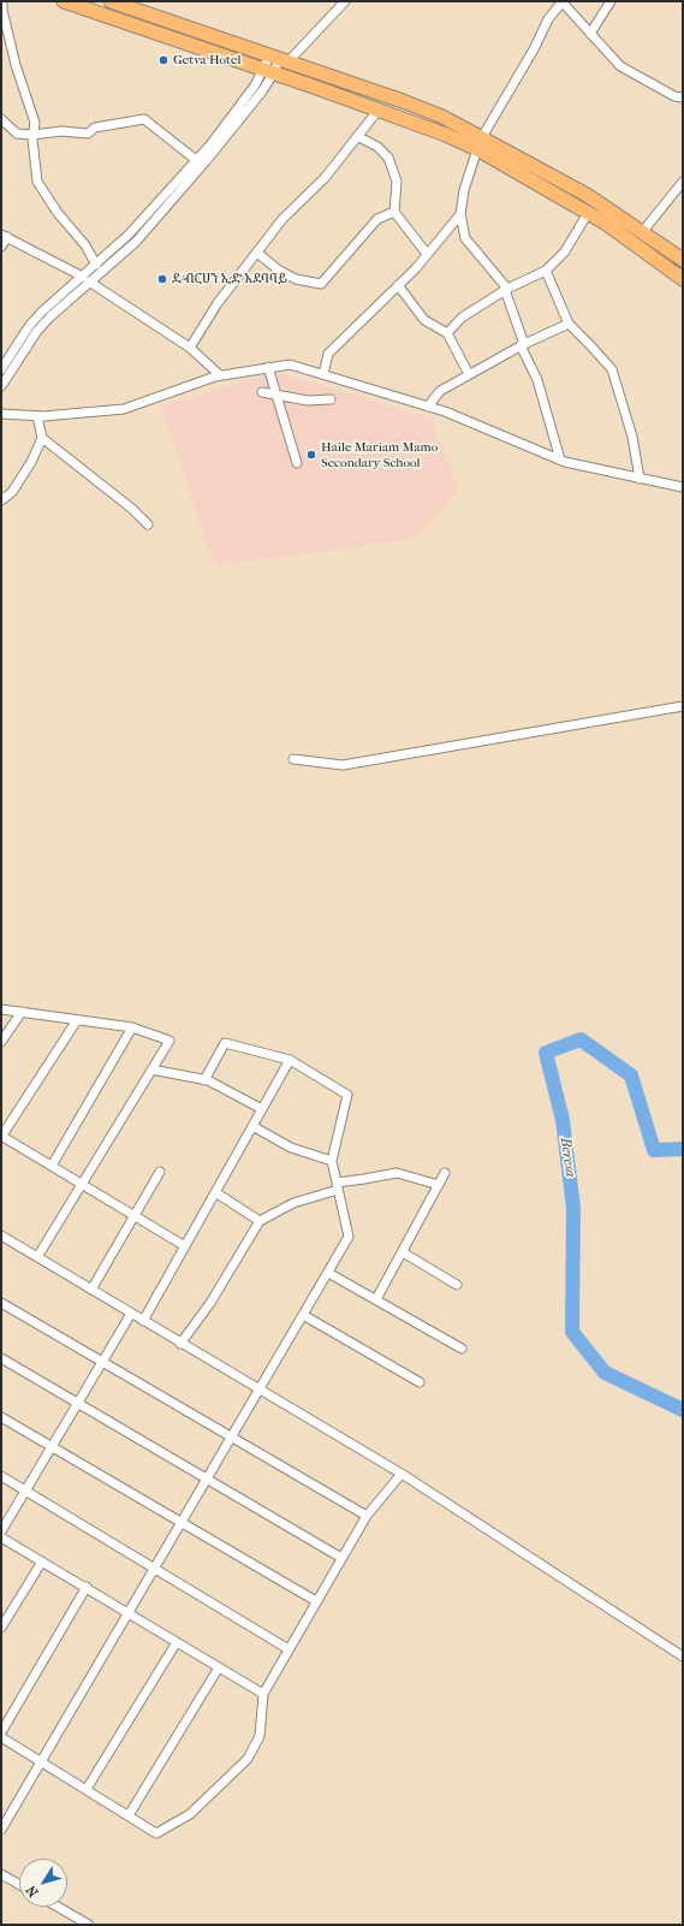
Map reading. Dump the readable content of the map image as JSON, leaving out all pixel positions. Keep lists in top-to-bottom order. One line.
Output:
{"water":["Beresa"],"places":["Getva Hotel","ደ/ብርሀን ኢድ አደባባይ","Haile Mariam Mamo Secondary School"],"north":"bottom left"}
